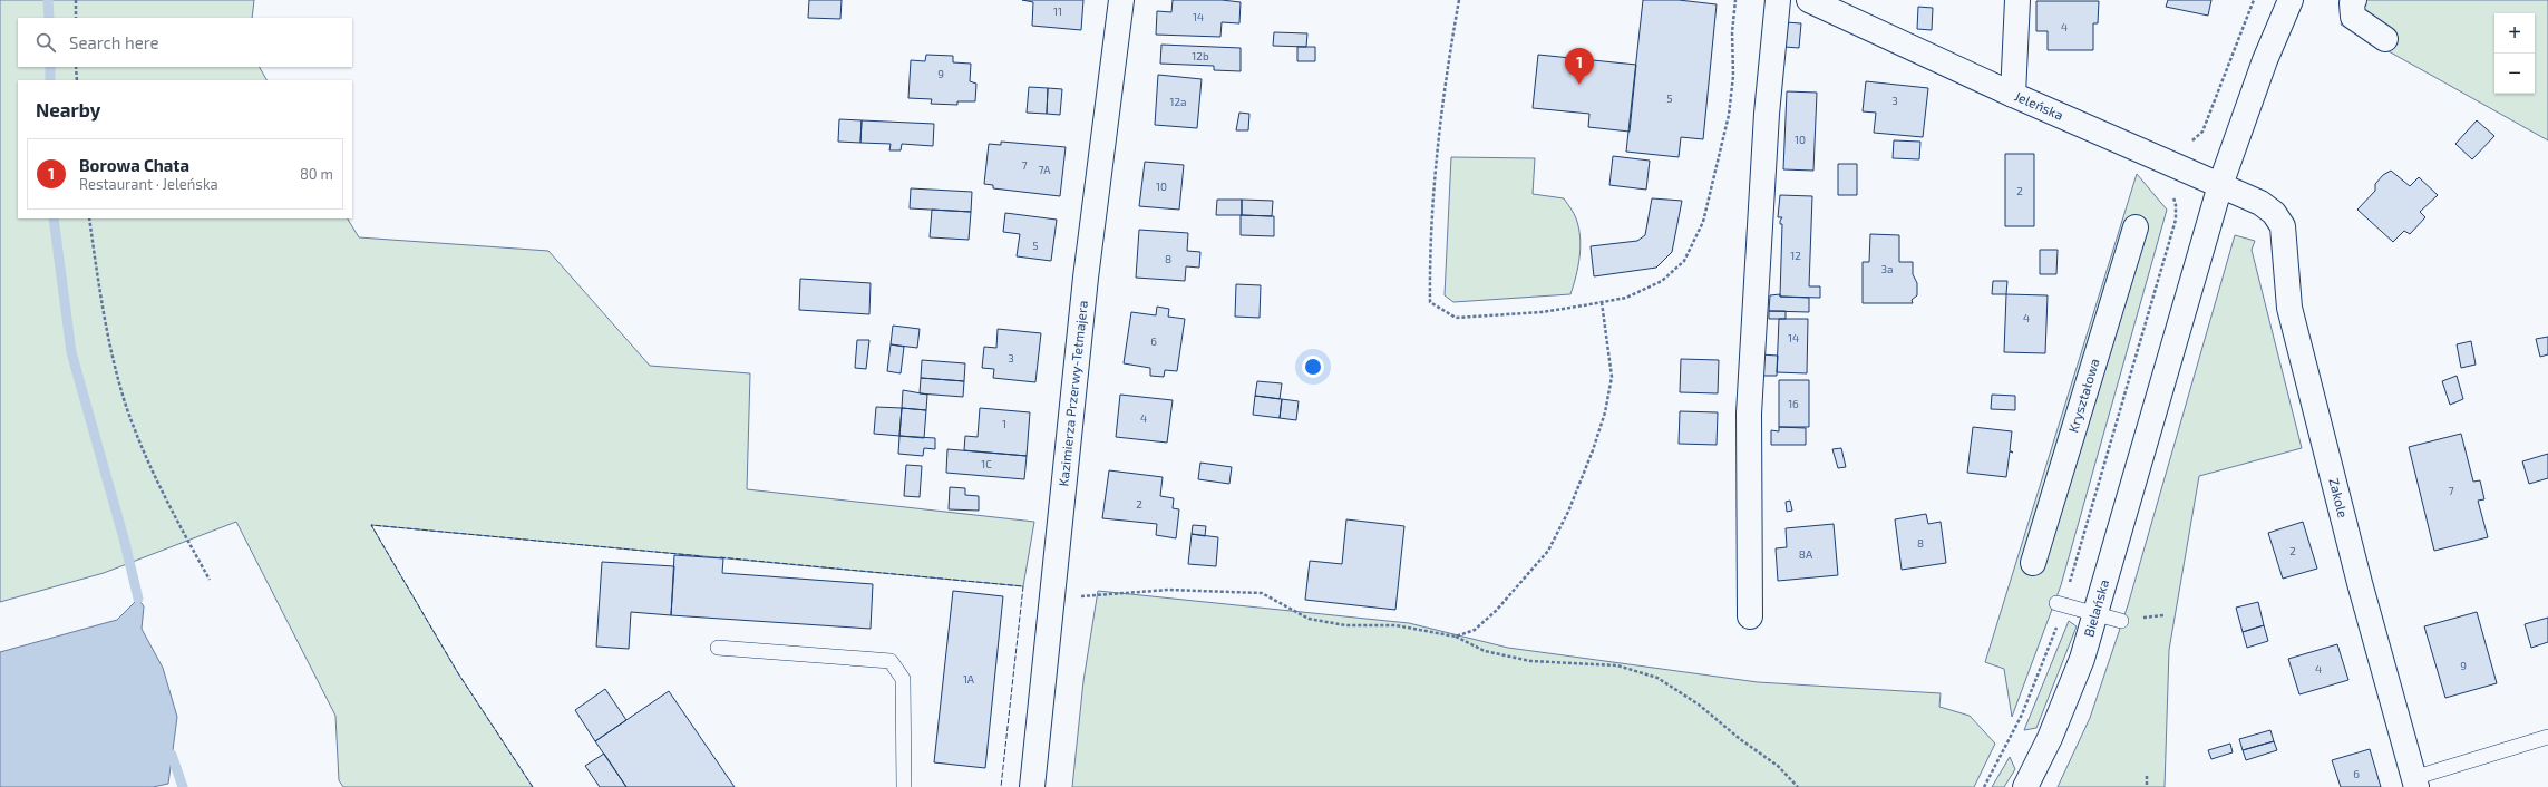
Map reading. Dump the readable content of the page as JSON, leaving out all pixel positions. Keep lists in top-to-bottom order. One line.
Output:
{"streets":{"street":["Jeleńska","Kazimierza Przerwy-Tetmajera","Kryształowa","Zakole","Bielańska"]},"crossings":[["Jeleńska","Zakole"],["Jeleńska","Bielańska"]],"house_numbers":["11","14","4","12b","9","5","3","12a","10","7","7A","10","2","5","12","8","3a","4","14","6","3","16","4","1","1C","7","2","8","2","8A","9","4","1A","6"],"page":{"map_buttons":["+","−"],"search":"Search here","pins":"1","heading":"Nearby","list":[{"mark":"1","name":"Borowa Chata","note":"Restaurant · Jeleńska","value":"80 m"}]}}
